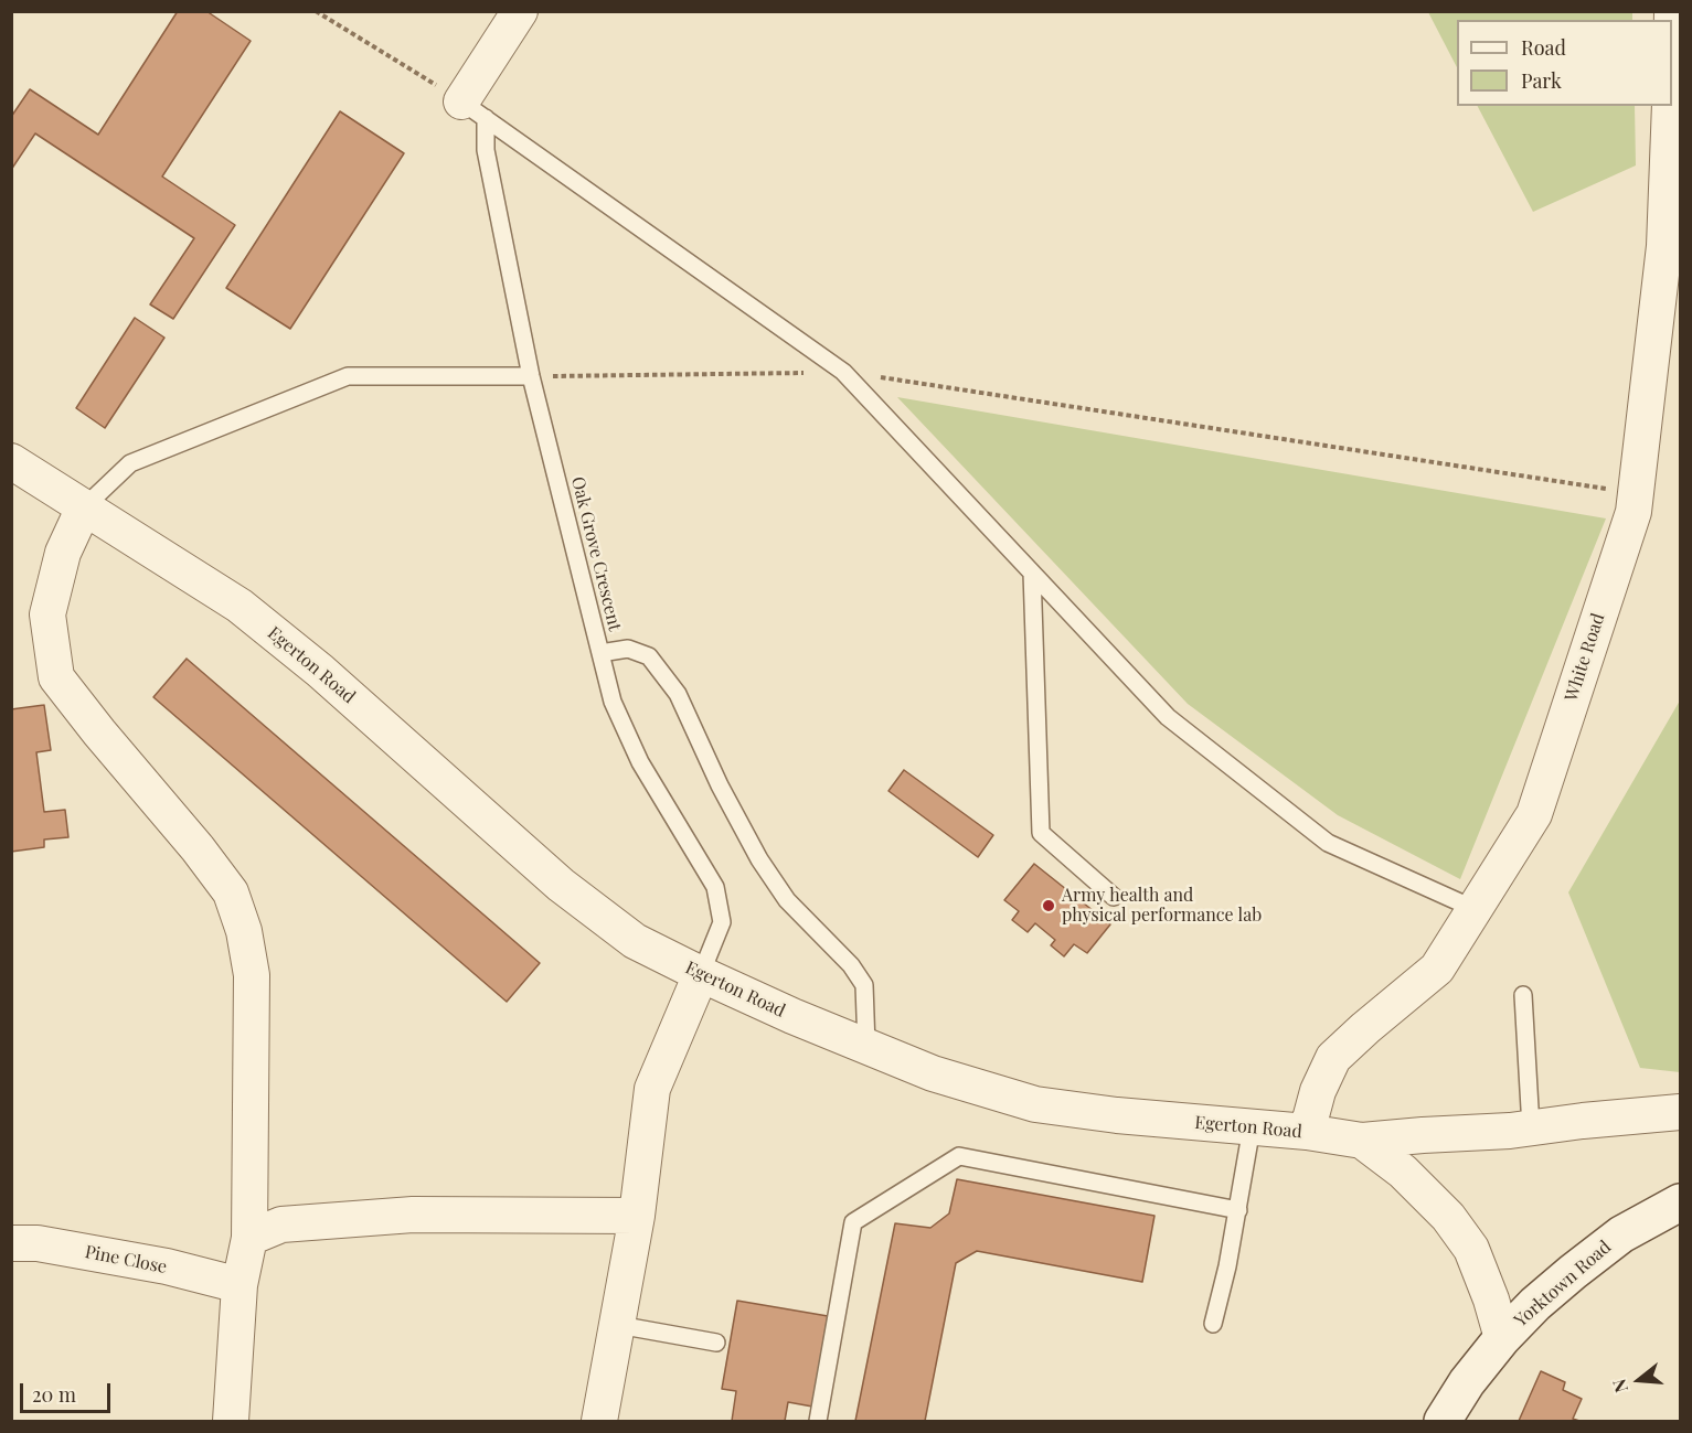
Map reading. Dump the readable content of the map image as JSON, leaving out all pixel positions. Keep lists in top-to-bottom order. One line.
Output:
{"streets":{"street":["White Road","Egerton Road","Pine Close","Yorktown Road"],"lane":["Oak Grove Crescent"]},"crossings":[["Oak Grove Crescent","Egerton Road"],["White Road","Egerton Road"],["Egerton Road","Yorktown Road"]],"places":["Army health and physical performance lab"],"legend":["Road","Park"],"scale_bar":"20 m","north":"left"}
